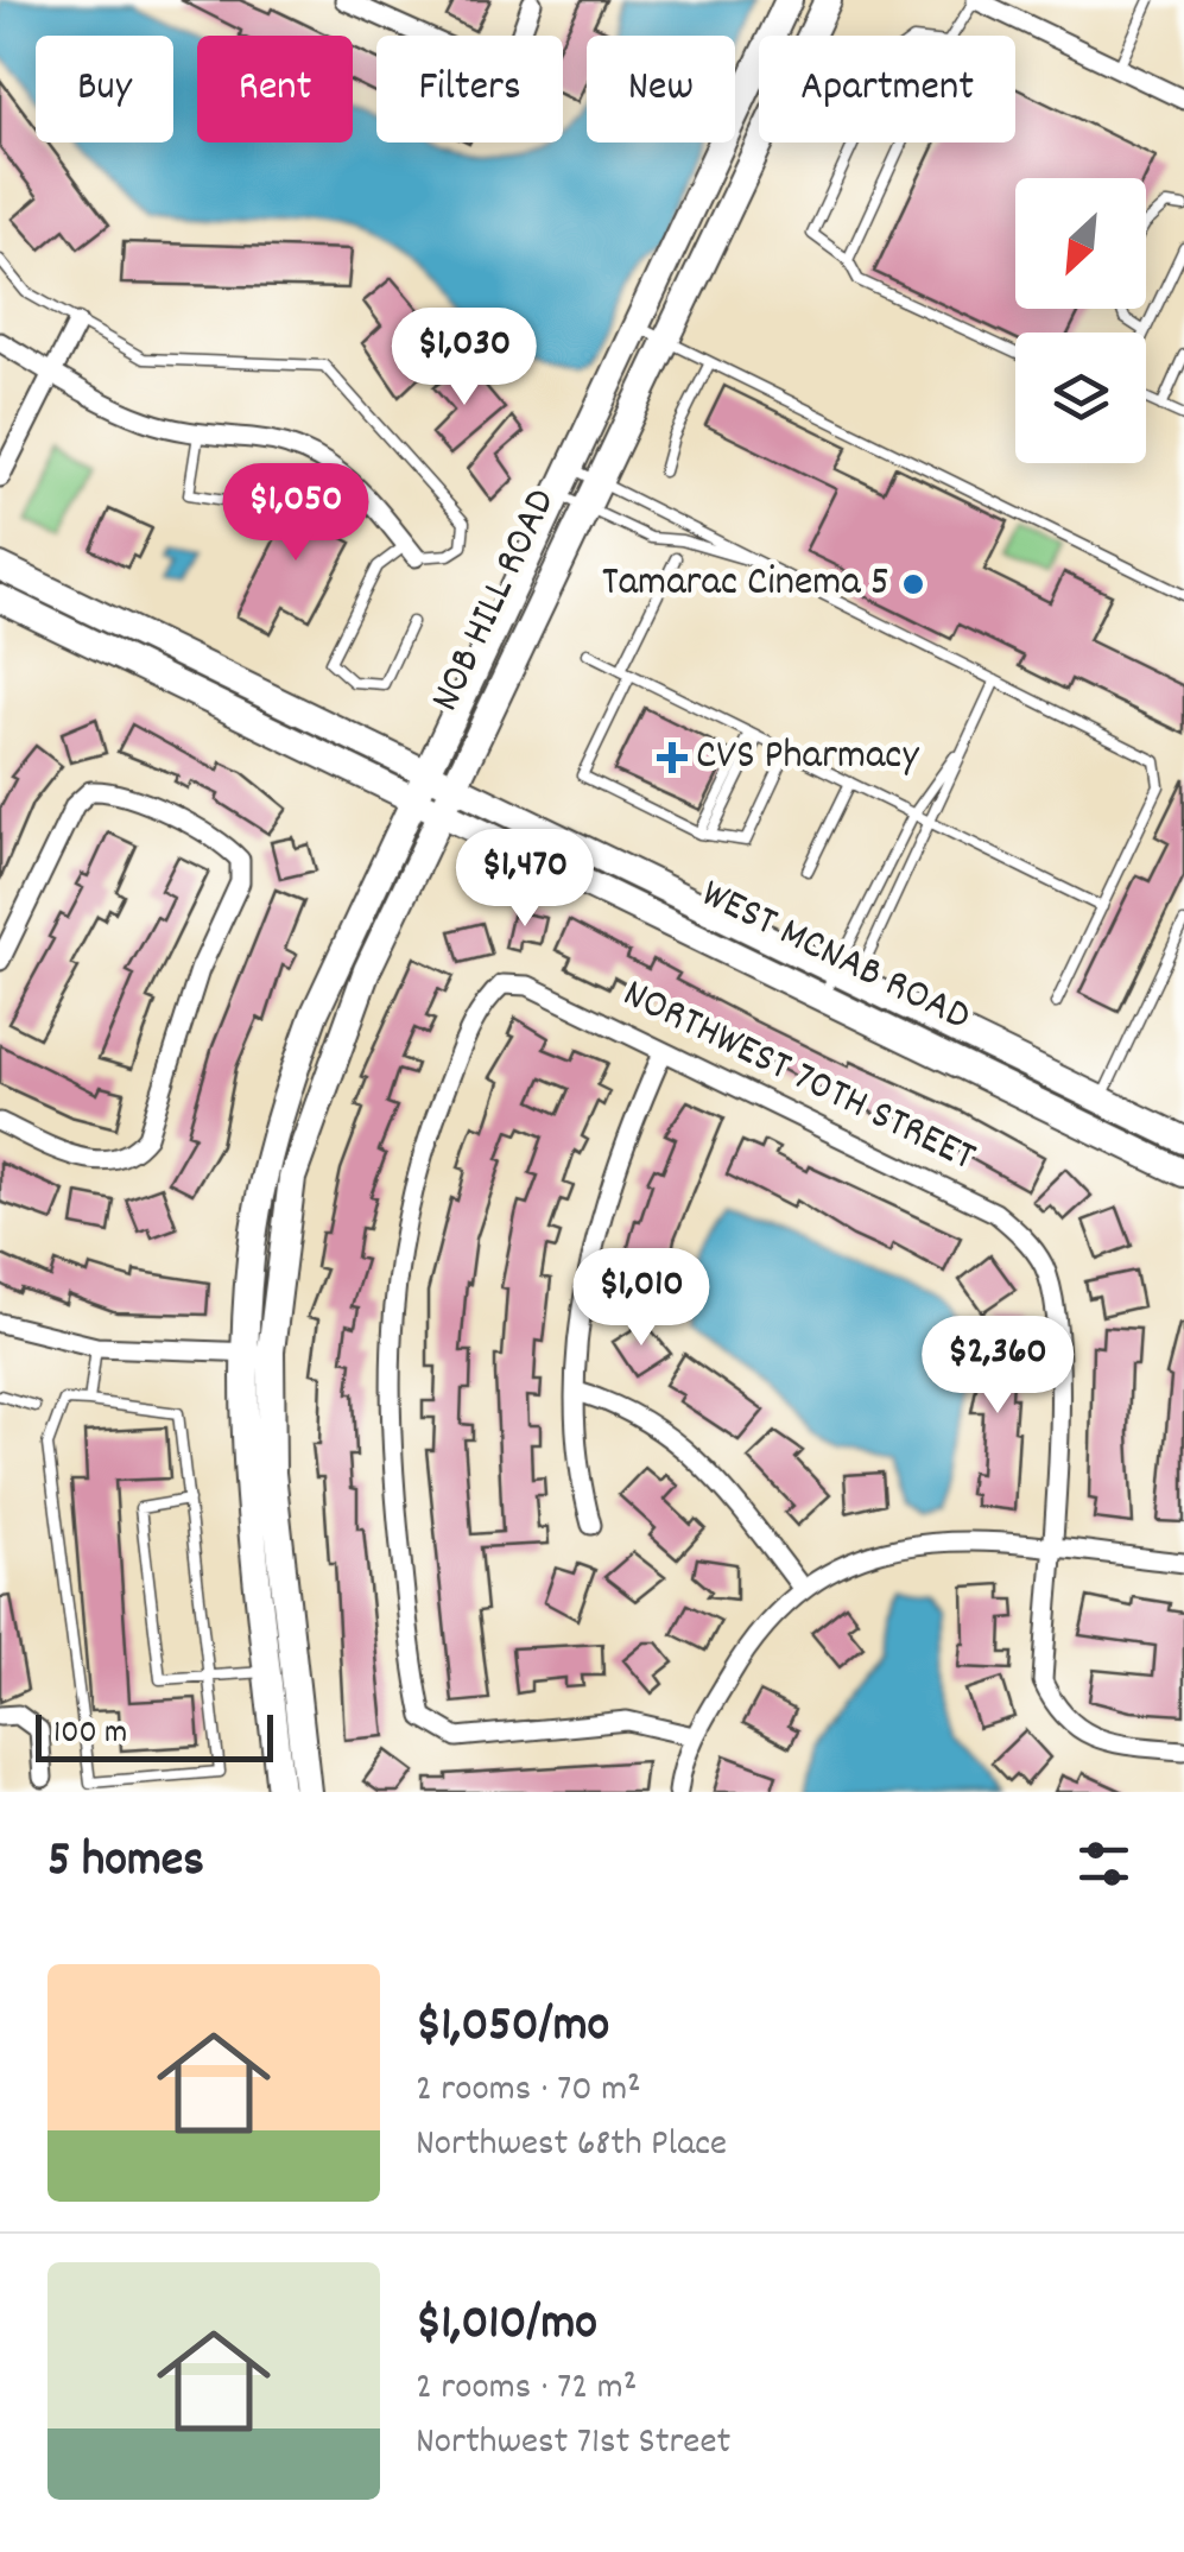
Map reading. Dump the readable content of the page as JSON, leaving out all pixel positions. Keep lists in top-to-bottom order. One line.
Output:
{"streets":{"main road":["NOB HILL ROAD","WEST MCNAB ROAD"],"street":["NORTHWEST 70TH STREET"]},"crossings":[["NOB HILL ROAD","WEST MCNAB ROAD"]],"places":{"other":["Tamarac Cinema 5"],"health":["CVS Pharmacy"]},"scale_bar":"100 m","north":"bottom left","page":{"chip":["Buy","Rent","Filters","New","Apartment"],"price":["$1,030","$1,050","$1,470","$1,010","$2,360"],"scale":"100 m","heading":"5 homes","list":[{"name":"$1,050/mo","note":"2 rooms · 70 m² · Northwest 68th Place"},{"name":"$1,010/mo","note":"2 rooms · 72 m² · Northwest 71st Street"}]}}
